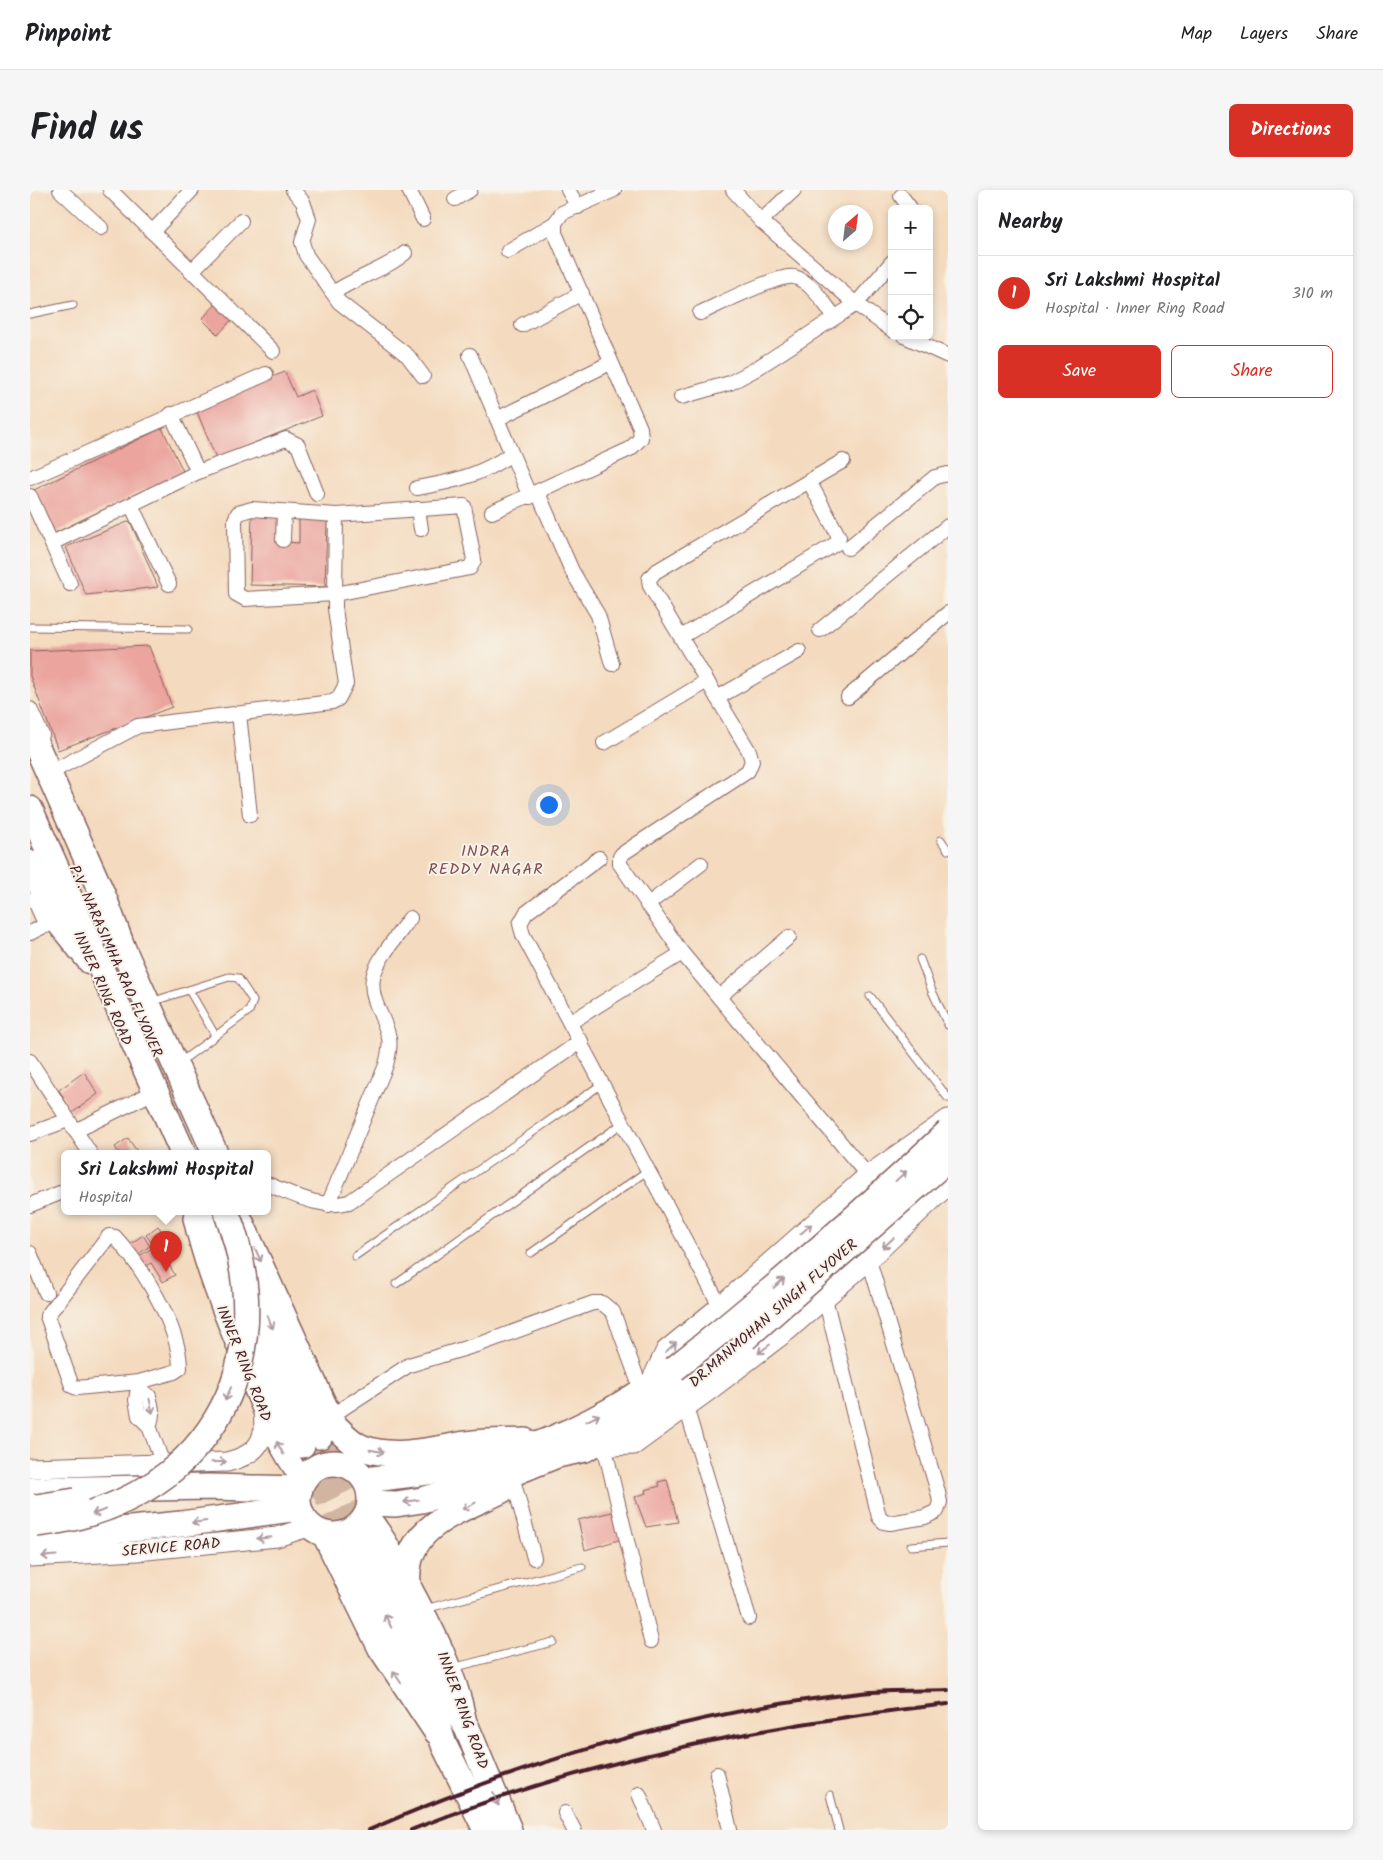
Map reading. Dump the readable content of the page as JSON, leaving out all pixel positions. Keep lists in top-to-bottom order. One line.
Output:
{"streets":{"highway":["P.V. NARASIMHA RAO FLYOVER","INNER RING ROAD","DR.MANMOHAN SINGH FLYOVER"],"street":["SERVICE ROAD"]},"crossings":[["INNER RING ROAD","SERVICE ROAD"]],"districts":["INDRA REDDY NAGAR"],"north":"top right","page":{"header":"Pinpoint","nav":["Map","Layers","Share"],"title":"Find us","buttons":["Directions",["Save","Share"]],"heading":"Nearby","map_buttons":["+","−"],"list":[{"mark":"1","name":"Sri Lakshmi Hospital","note":"Hospital · Inner Ring Road","value":"310 m"}],"popup":["Sri Lakshmi Hospital","Hospital"],"pins":"1"}}
